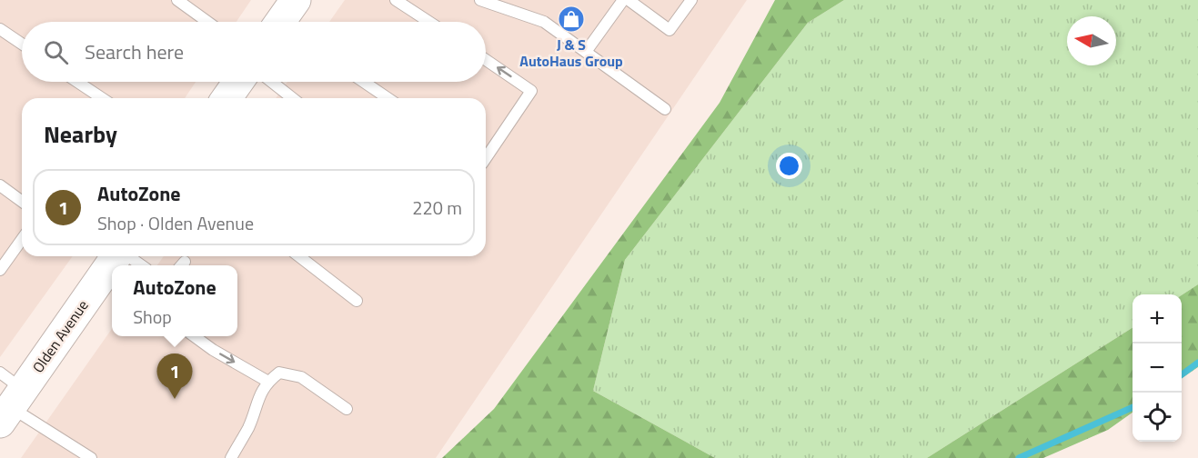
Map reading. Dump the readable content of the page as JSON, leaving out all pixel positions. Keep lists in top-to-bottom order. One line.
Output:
{"streets":{"main road":["Olden Avenue"]},"places":{"shop":["J & S AutoHaus Group"]},"north":"left","page":{"search":"Search here","heading":"Nearby","list":[{"mark":"1","name":"AutoZone","note":"Shop · Olden Avenue","value":"220 m"}],"popup":["AutoZone","Shop"],"map_buttons":["+","−"],"pins":"1"}}
